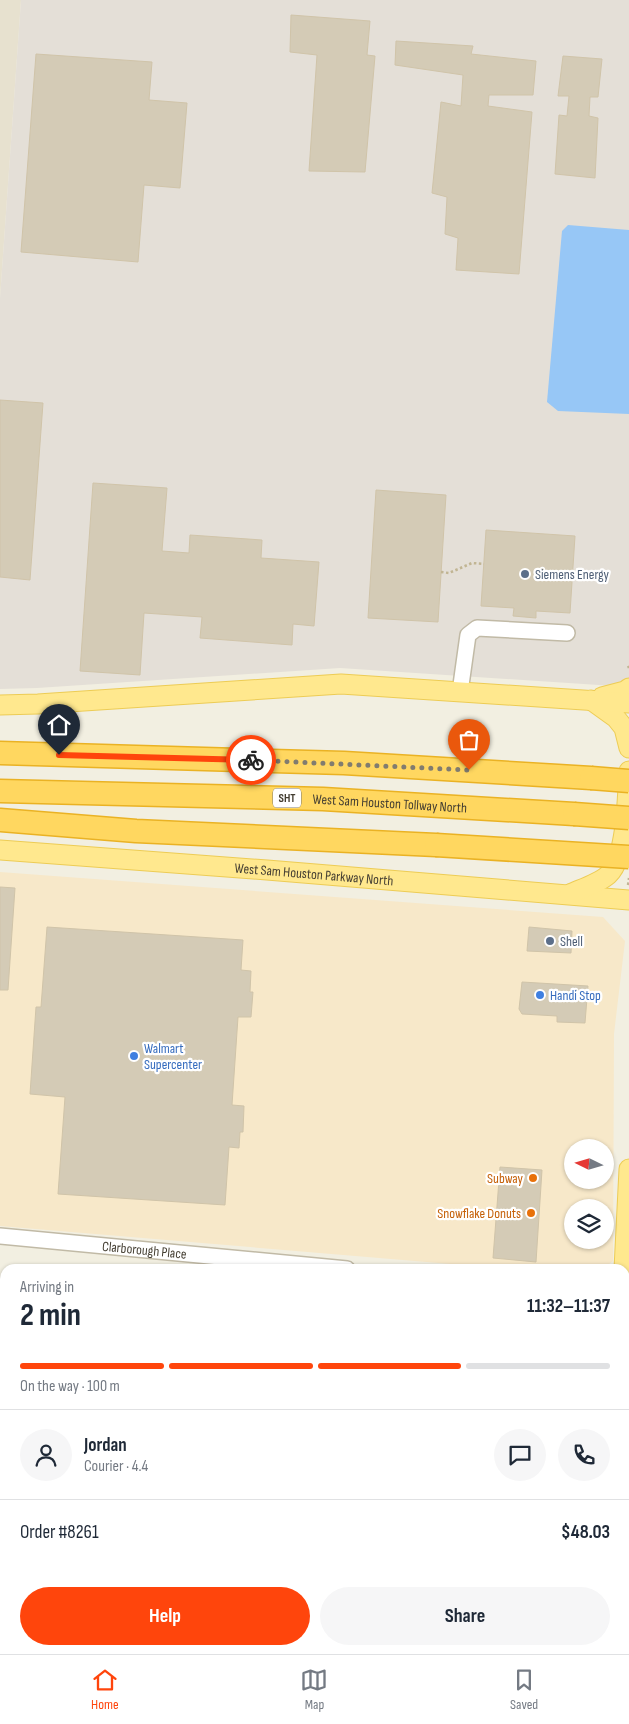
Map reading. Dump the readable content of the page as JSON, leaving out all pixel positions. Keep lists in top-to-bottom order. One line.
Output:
{"streets":{"highway":["SHT","West Sam Houston Tollway North"],"main road":["West Sam Houston Parkway North"],"street":["Clarborough Place"]},"places":["Siemens Energy","Shell","Handi Stop","Walmart Supercenter","Subway","Snowflake Donuts"],"north":"left","page":{"heading":["2 min","Arriving in","11:32–11:37"],"panel":["Jordan","Courier · 4.4","Order #8261","$48.03"],"bar":"On the way · 100 m","buttons":["Help","Share"],"tabs":["Home","Map","Saved"]}}
